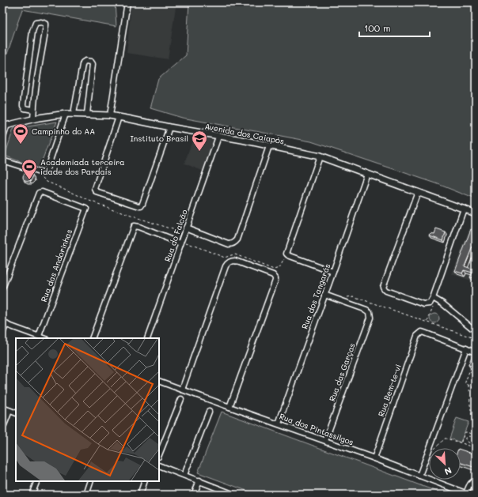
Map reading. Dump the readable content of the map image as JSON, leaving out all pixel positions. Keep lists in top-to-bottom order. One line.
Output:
{"streets":{"main road":["Avenida dos Caiapós"],"street":["Rua do Falcão","Rua das Andorinhas","Rua dos Tangarás","Rua das Garças","Rua Bem-te-vi","Rua dos Pintassilgos"]},"crossings":[["Avenida dos Caiapós","Rua do Falcão"],["Avenida dos Caiapós","Rua dos Tangarás"],["Rua dos Tangarás","Rua dos Pintassilgos"],["Rua das Garças","Rua dos Pintassilgos"],["Rua Bem-te-vi","Rua dos Pintassilgos"]],"places":{"sports":["Campinho do AA","Academiada terceira idade dos Pardais"],"school or university":["Instituto Brasil"]},"scale_bar":"100 m","north":"bottom right"}
